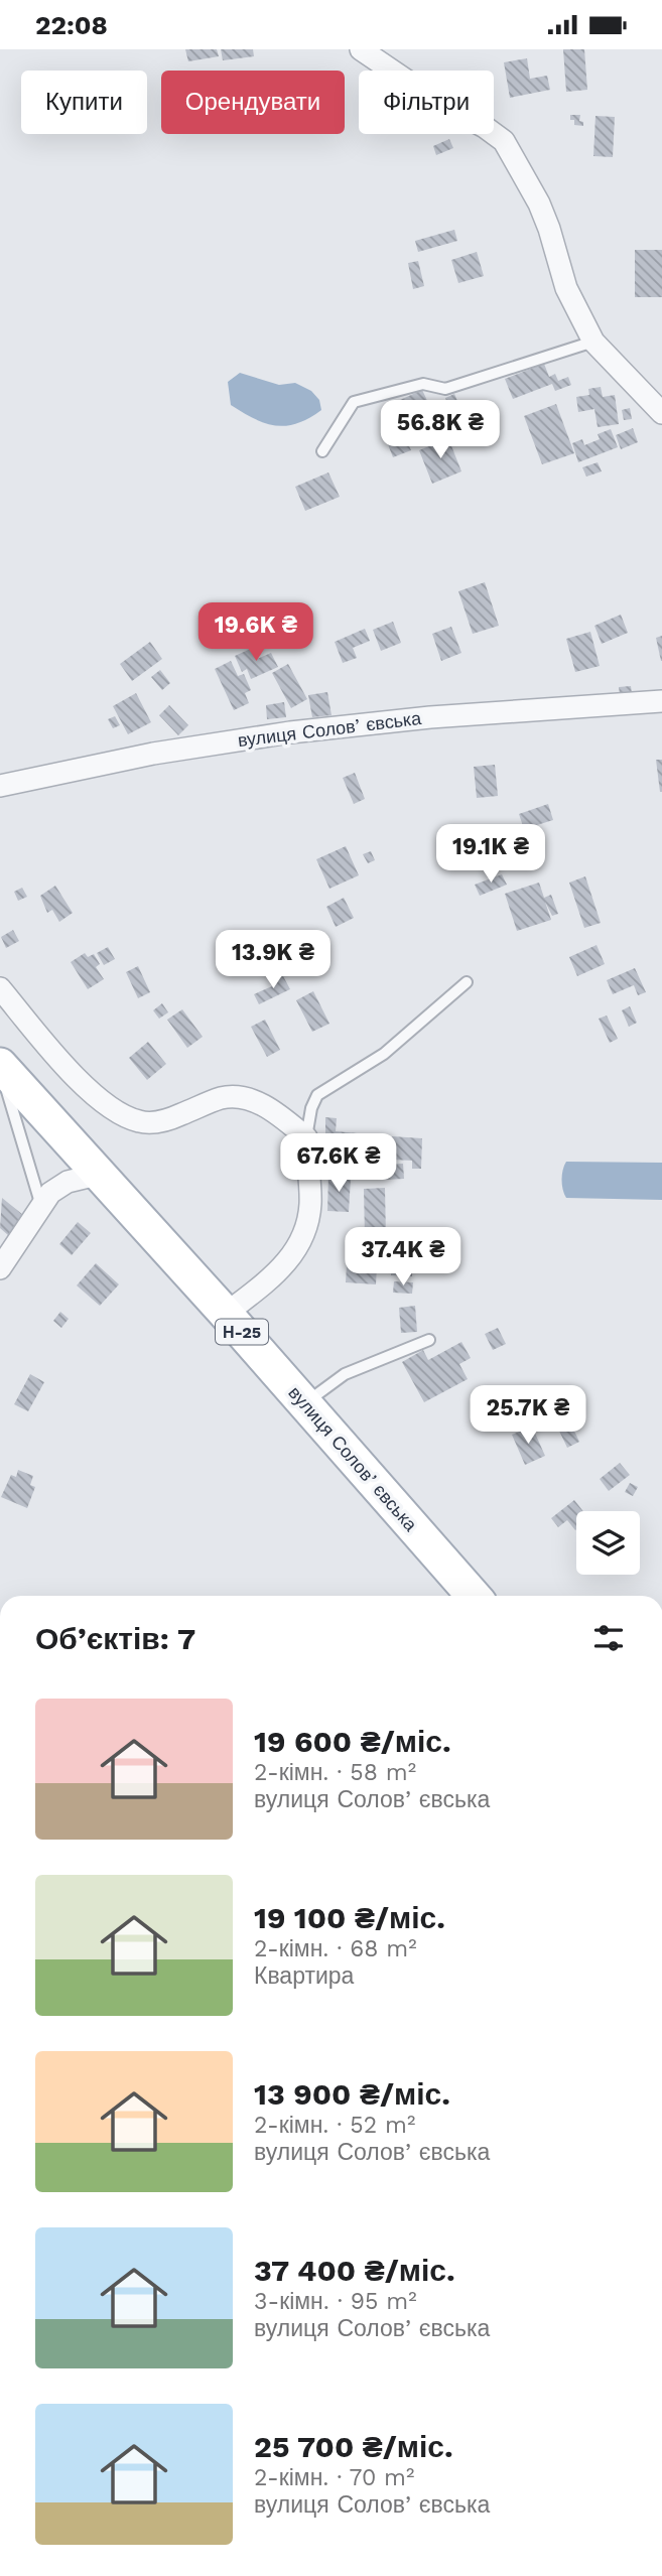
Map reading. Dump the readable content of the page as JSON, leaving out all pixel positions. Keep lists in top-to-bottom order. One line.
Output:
{"streets":{"main road":["вулиця Соловʼєвська","Н-25"]},"page":{"status":"22:08","chip":["Купити","Орендувати","Фільтри"],"price":["56.8K ₴","19.6K ₴","19.1K ₴","13.9K ₴","67.6K ₴","37.4K ₴","25.7K ₴"],"heading":"Об’єктів: 7","list":[{"name":"19 600 ₴/міс.","note":"2-кімн. · 58 m² · вулиця Соловʼєвська"},{"name":"19 100 ₴/міс.","note":"2-кімн. · 68 m² · Квартира"},{"name":"13 900 ₴/міс.","note":"2-кімн. · 52 m² · вулиця Соловʼєвська"},{"name":"37 400 ₴/міс.","note":"3-кімн. · 95 m² · вулиця Соловʼєвська"},{"name":"25 700 ₴/міс.","note":"2-кімн. · 70 m² · вулиця Соловʼєвська"}]}}
